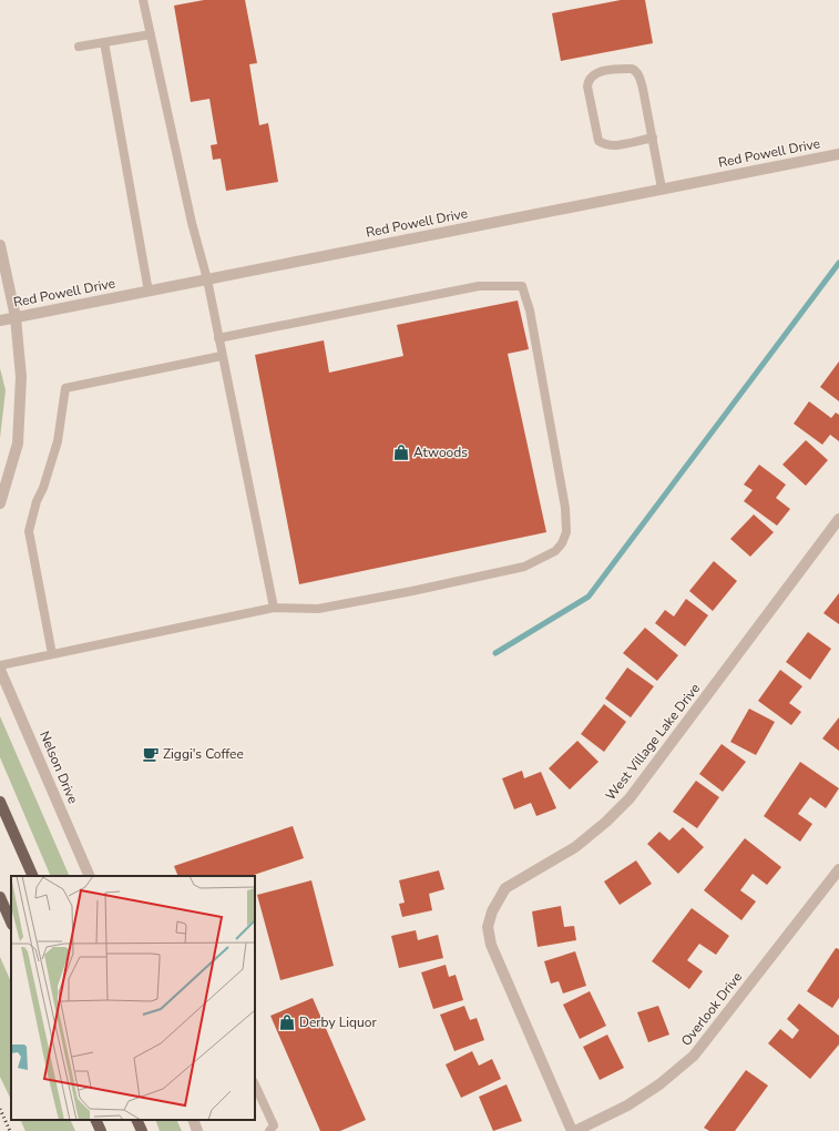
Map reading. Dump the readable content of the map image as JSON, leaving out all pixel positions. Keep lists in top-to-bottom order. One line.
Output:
{"streets":{"street":["Red Powell Drive","West Village Lake Drive","Nelson Drive","Overlook Drive"]},"crossings":[["West Village Lake Drive","Overlook Drive"]],"places":{"shop":["Atwoods","Derby Liquor"],"cafe":["Ziggi's Coffee"]}}
